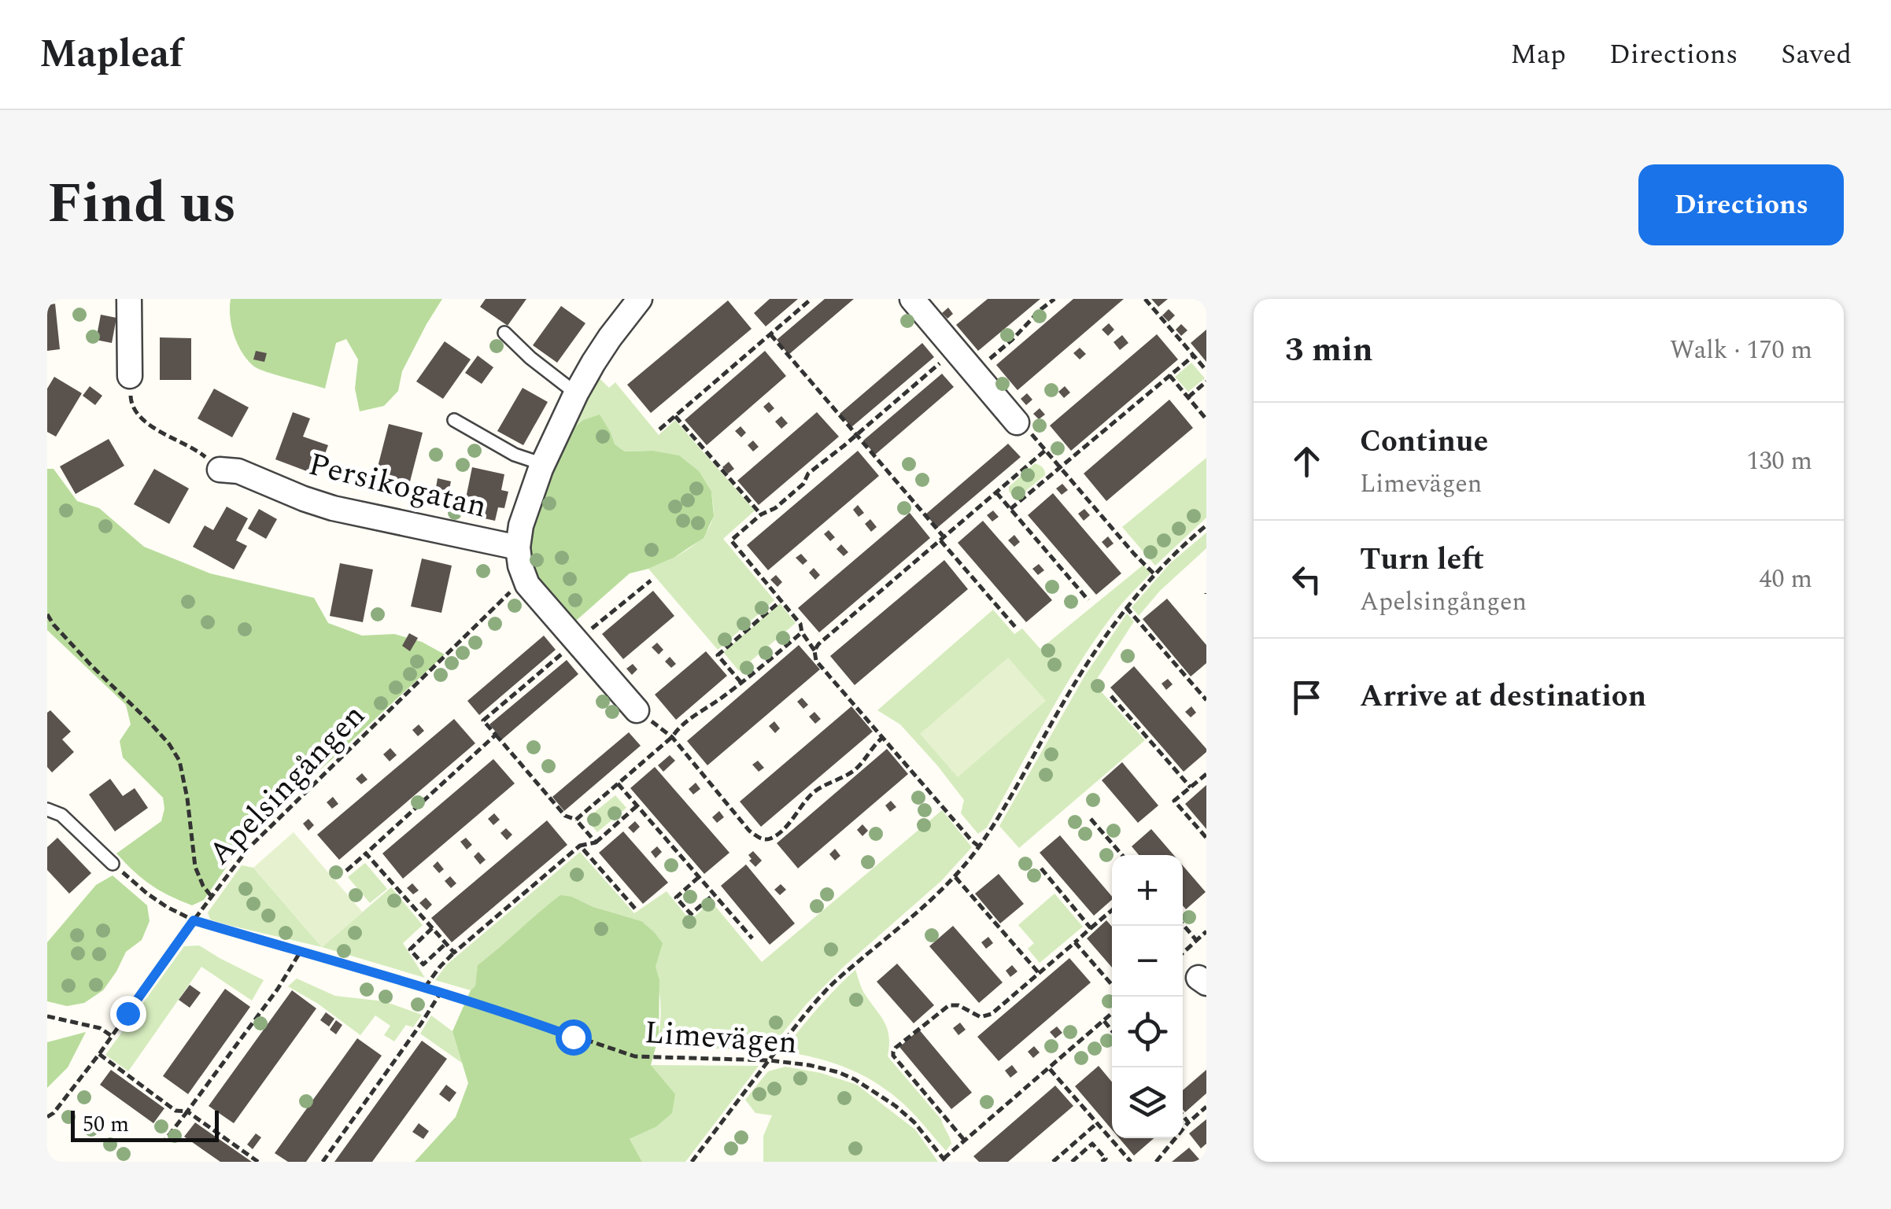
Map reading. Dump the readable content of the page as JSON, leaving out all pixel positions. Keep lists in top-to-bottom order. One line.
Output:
{"streets":{"street":["Persikogatan"],"path":["Apelsingången","Limevägen"]},"crossings":[["Persikogatan","Apelsingången"],["Apelsingången","Limevägen"]],"scale_bar":"50 m","page":{"header":"Mapleaf","nav":["Map","Directions","Saved"],"title":"Find us","buttons":"Directions","heading":["3 min","Walk · 170 m"],"list":[["Continue","Limevägen","130 m"],["Turn left","Apelsingången","40 m"],"Arrive at destination"],"map_buttons":["+","−"],"scale":"50 m"}}
